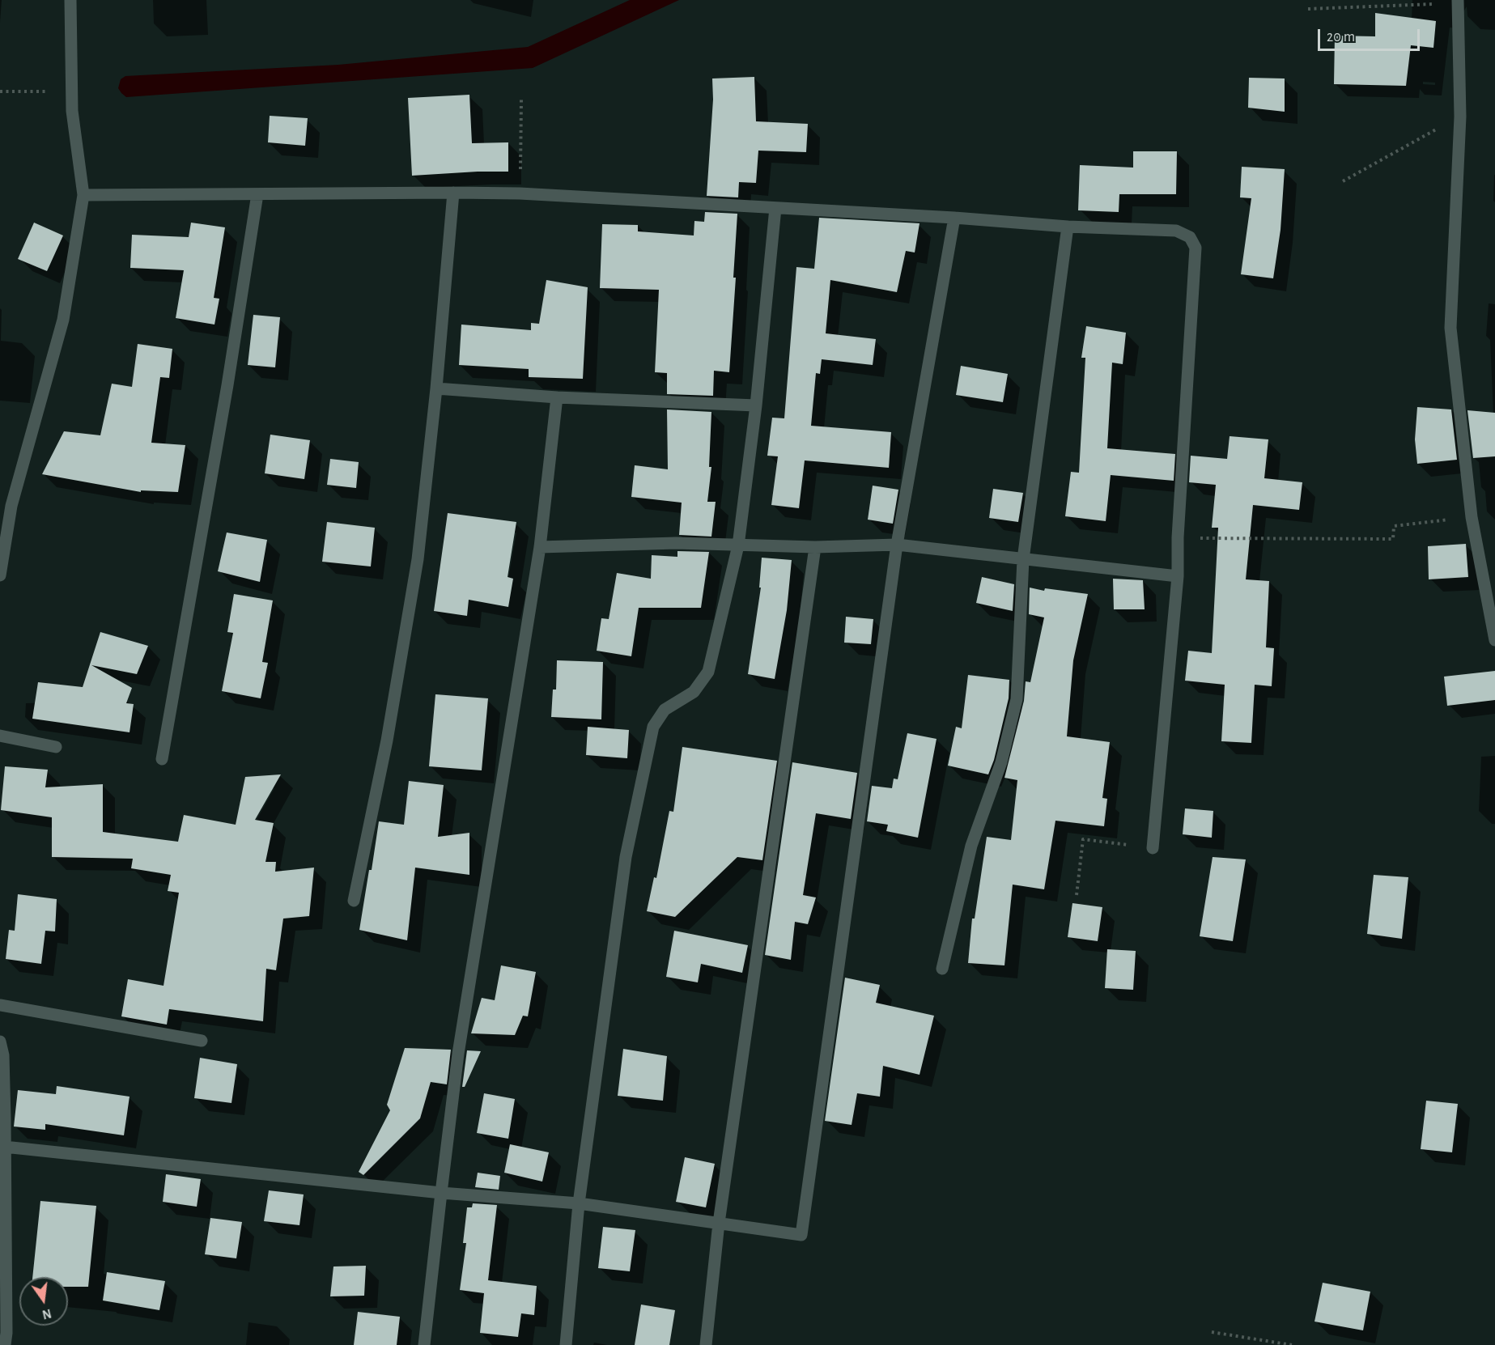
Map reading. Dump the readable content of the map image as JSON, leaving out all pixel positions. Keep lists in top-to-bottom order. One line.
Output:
{"scale_bar":"20 m","north":"bottom"}
